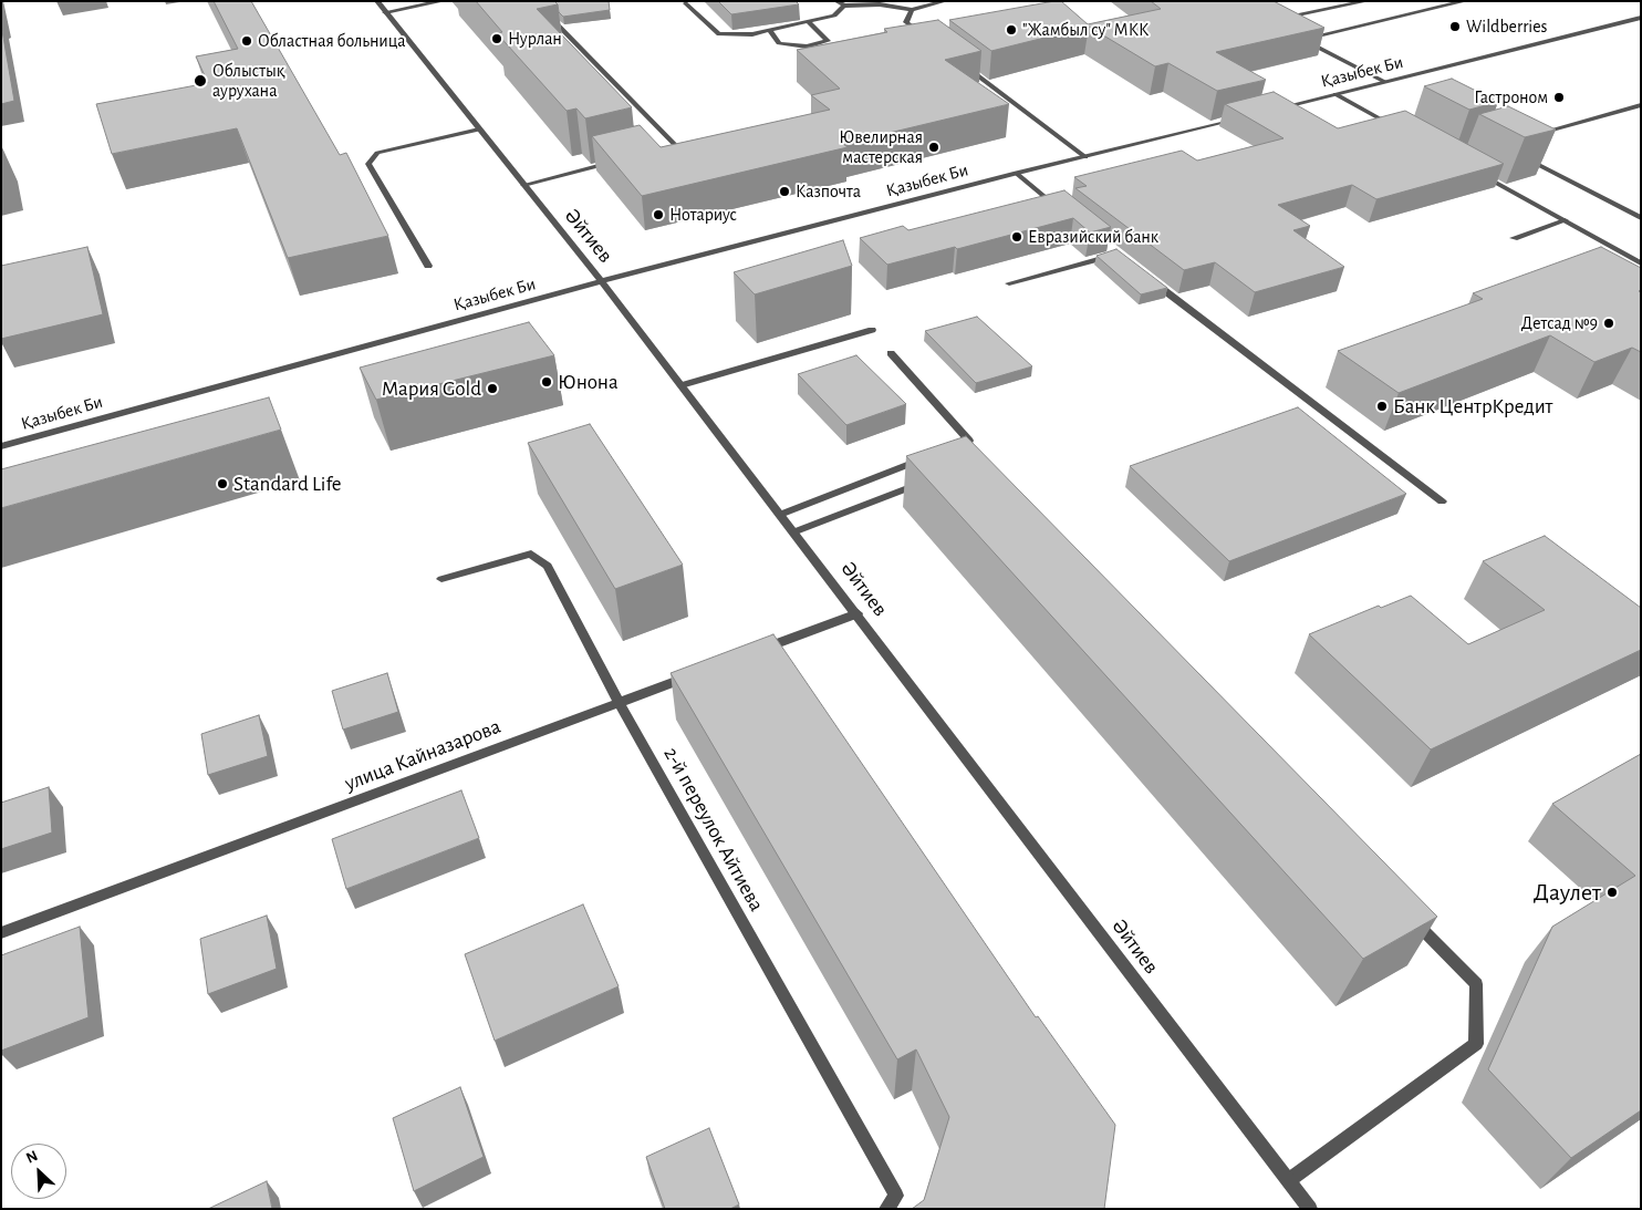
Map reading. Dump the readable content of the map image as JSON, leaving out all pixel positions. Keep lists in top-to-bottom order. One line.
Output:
{"streets":{"street":["Қазыбек Би","Әйтиев","улица Кайназарова","2-й переулок Айтиева"]},"crossings":[["Қазыбек Би","Әйтиев"],["улица Кайназарова","2-й переулок Айтиева"]],"places":["Wildberries","\"Жамбыл су\" МКК","Нурлан","Областная больница","Облыстық аурухана","Гастроном","Ювелирная мастерская","Казпочта","Нотариус","Евразийский банк","Детсад №9","Юнона","Мария Gold","Банк ЦентрКредит","Standard Life","Даулет"],"north":"top left"}
